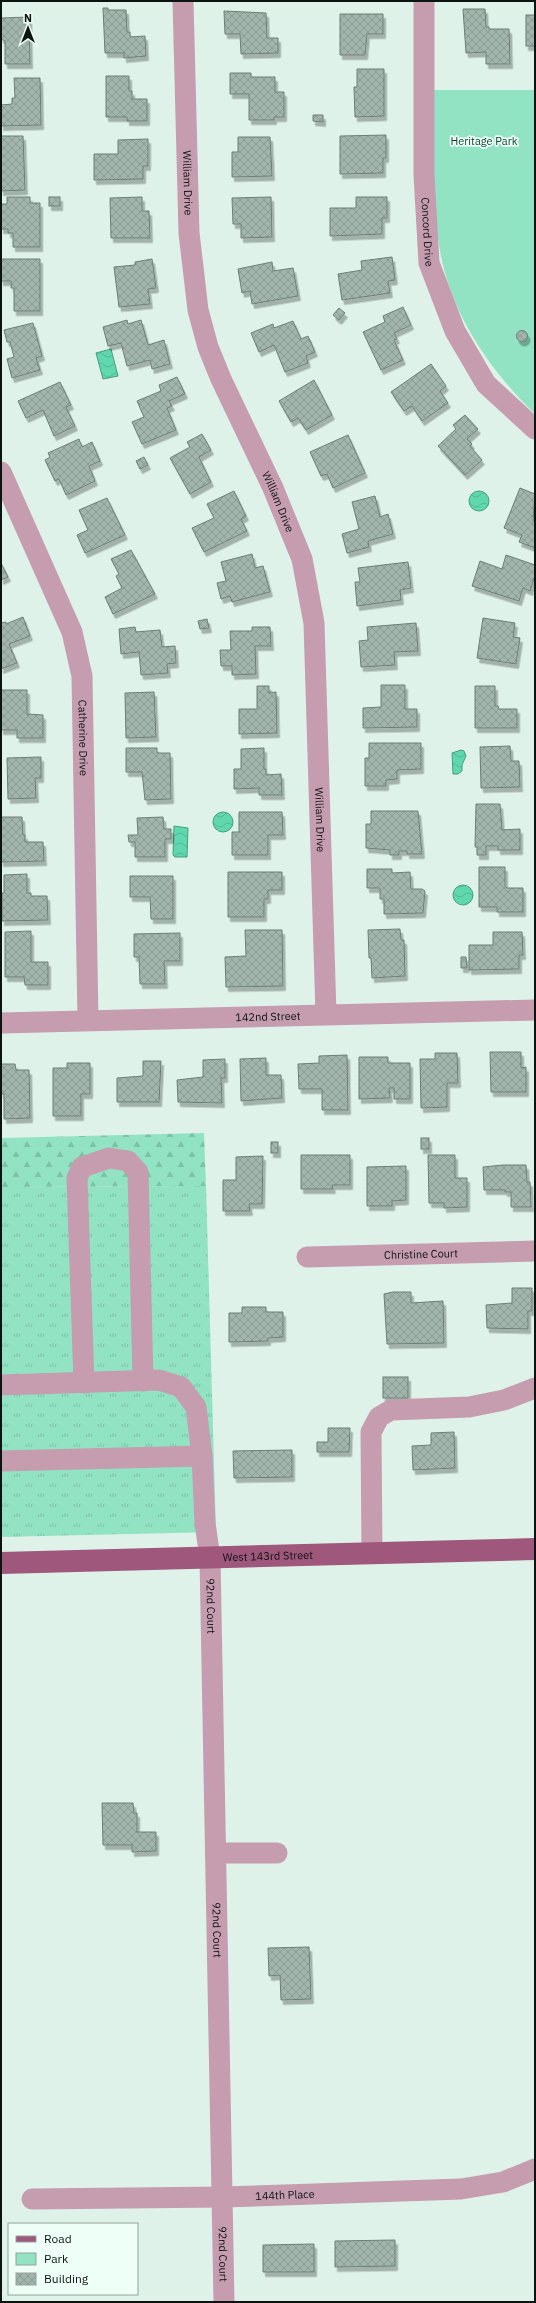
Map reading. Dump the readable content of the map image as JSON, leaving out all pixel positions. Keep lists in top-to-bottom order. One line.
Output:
{"streets":{"main road":["West 143rd Street"],"street":["William Drive","Concord Drive","Catherine Drive","142nd Street","Christine Court","92nd Court","144th Place"]},"crossings":[["William Drive","142nd Street"],["Catherine Drive","142nd Street"],["West 143rd Street","92nd Court"],["92nd Court","144th Place"]],"parks":["Heritage Park"],"legend":["Road","Park","Building"],"north":"top"}
